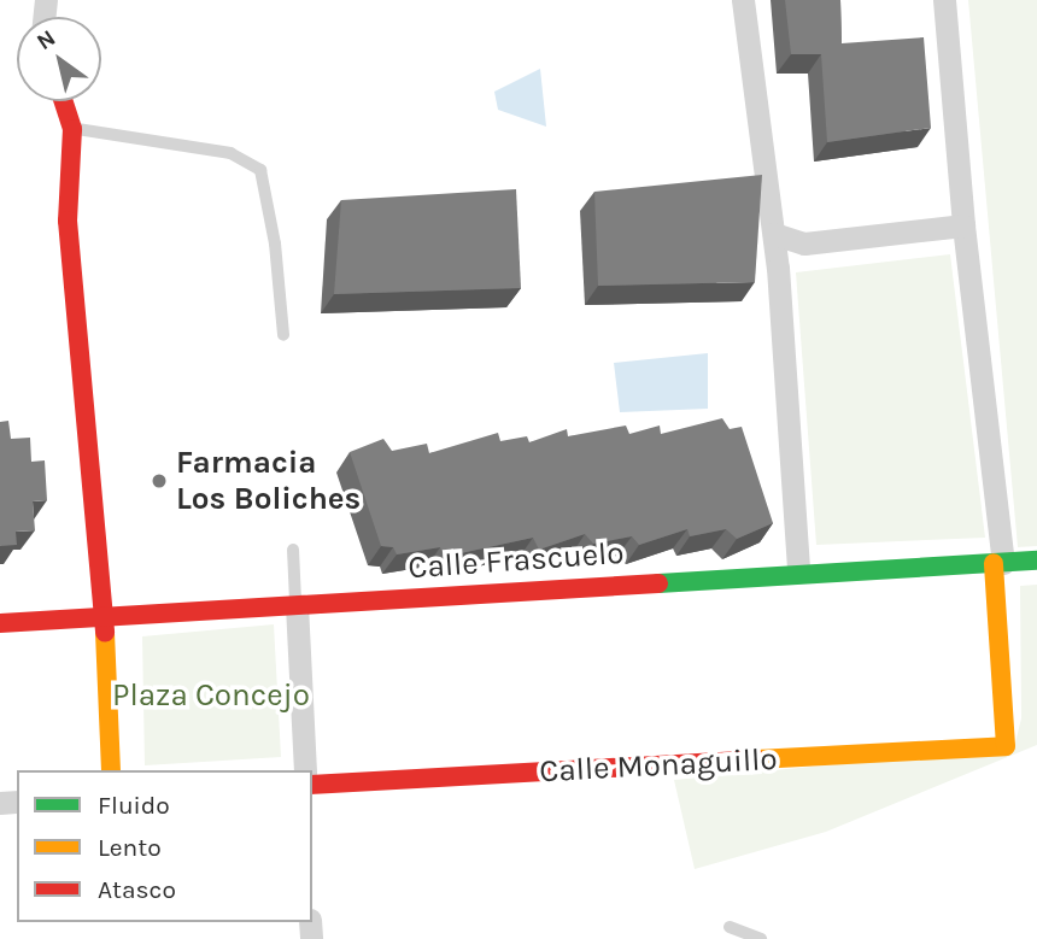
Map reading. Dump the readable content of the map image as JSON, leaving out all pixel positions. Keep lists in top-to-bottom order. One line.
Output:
{"streets":{"street":["Calle Frascuelo","Calle Monaguillo"]},"crossings":[["Calle Frascuelo","Calle Monaguillo"]],"parks":["Plaza Concejo"],"places":["Farmacia Los Boliches"],"legend":["Fluido","Lento","Atasco"],"north":"top left"}
